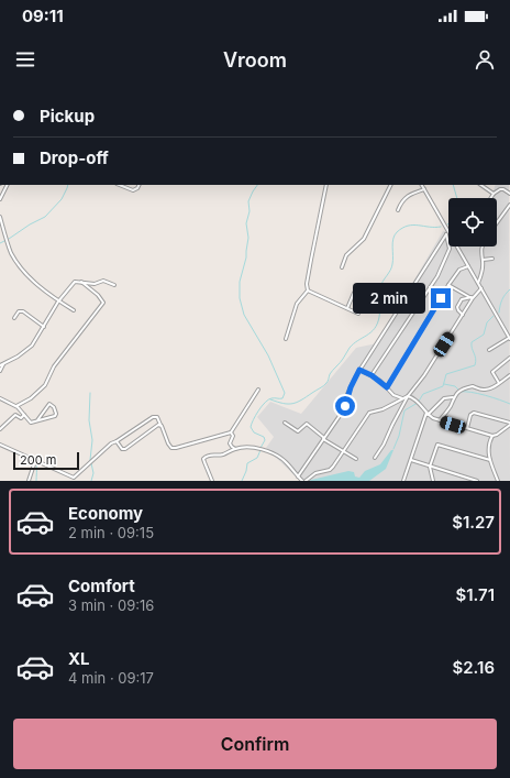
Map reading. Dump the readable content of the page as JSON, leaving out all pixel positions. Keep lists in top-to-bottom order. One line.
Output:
{"scale_bar":"200 m","page":{"status":"09:11","header":"Vroom","banner":["Pickup","Drop-off"],"bubble":"2 min","scale":"200 m","list":[{"name":"Economy","note":"2 min · 09:15","value":"$1.27"},{"name":"Comfort","note":"3 min · 09:16","value":"$1.71"},{"name":"XL","note":"4 min · 09:17","value":"$2.16"}],"buttons":"Confirm"}}
